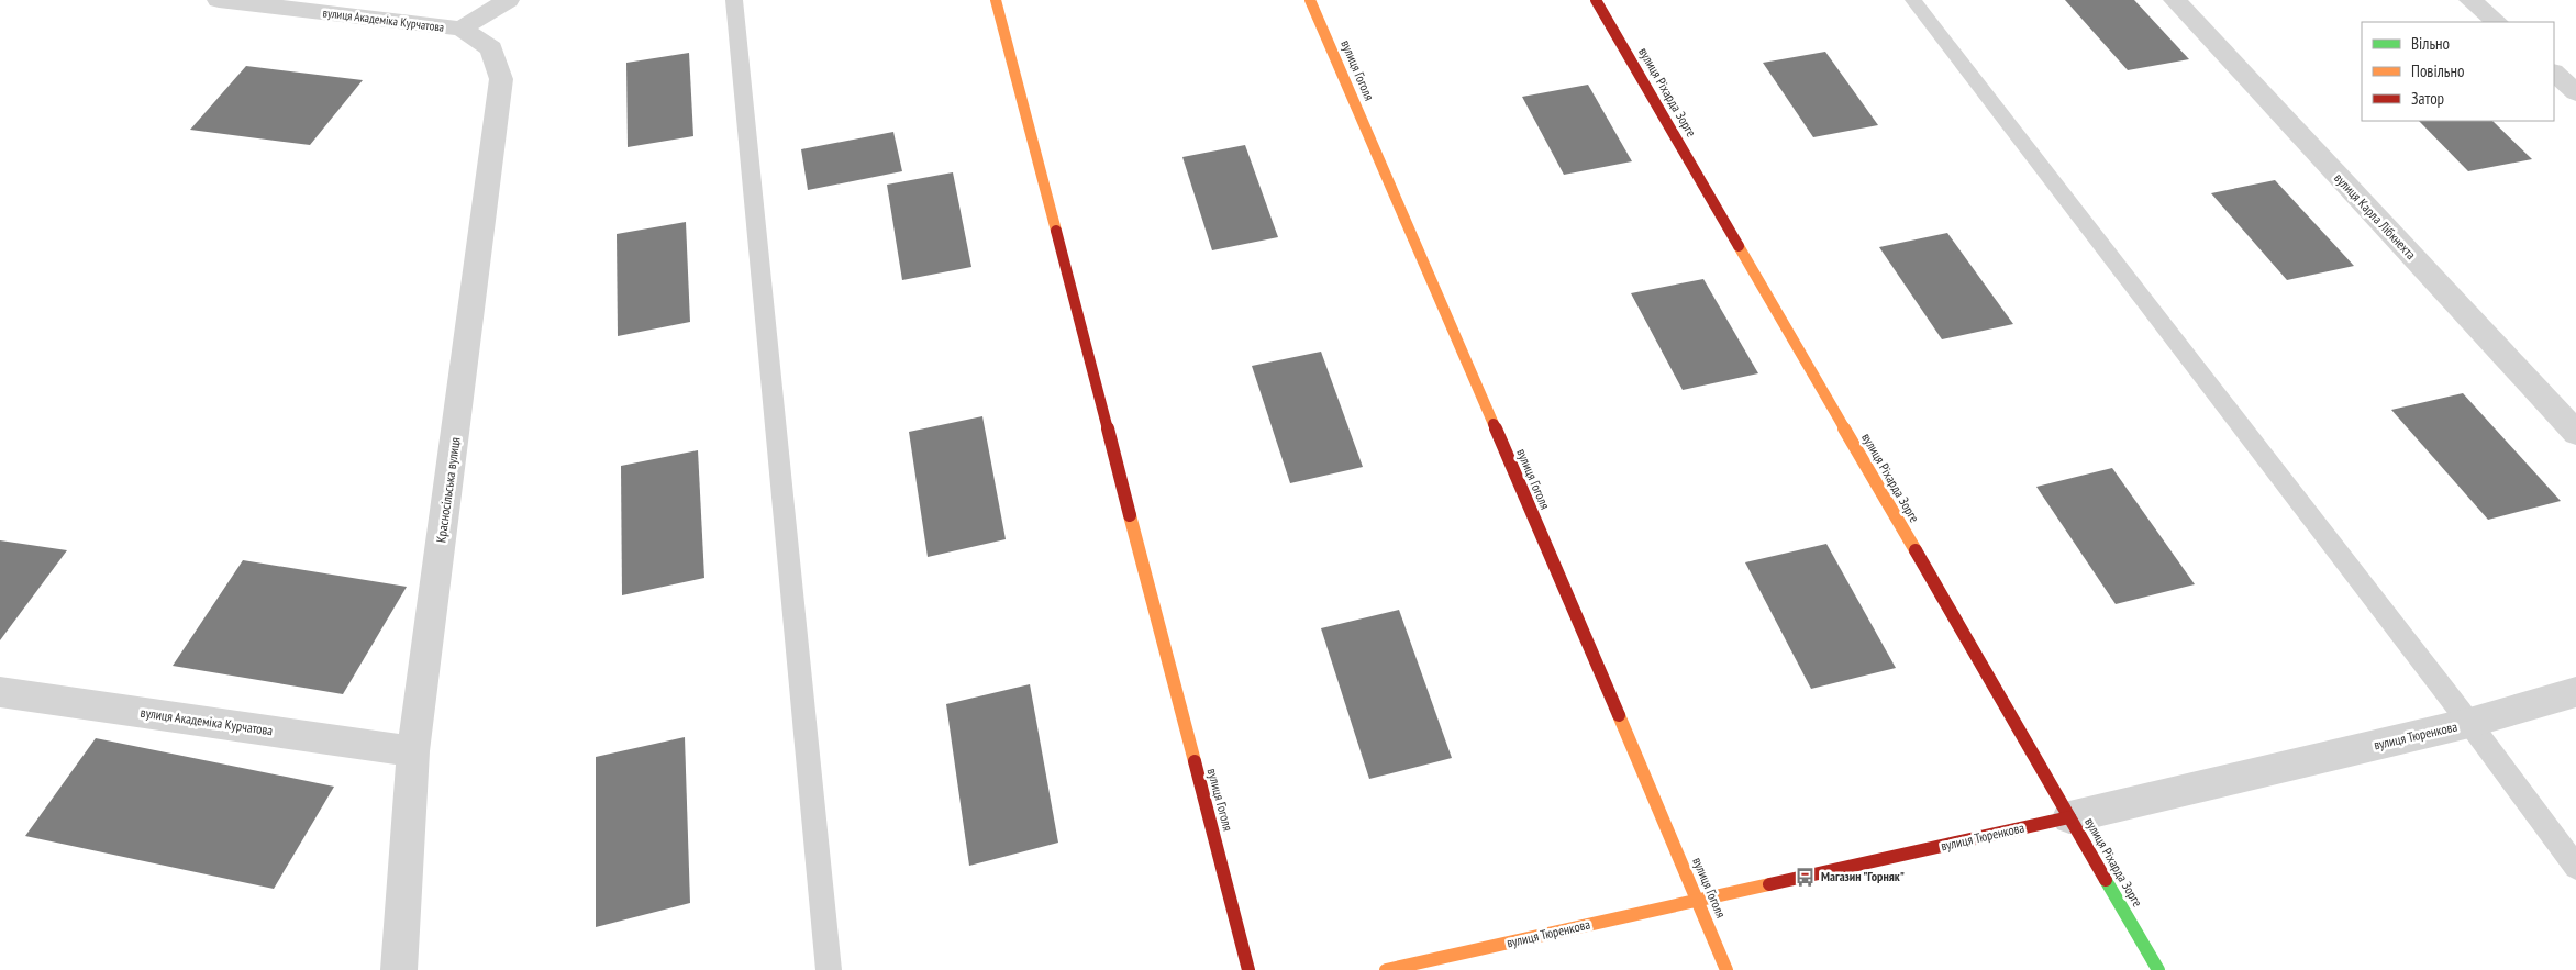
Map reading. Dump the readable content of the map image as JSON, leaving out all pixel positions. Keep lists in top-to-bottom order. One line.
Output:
{"streets":{"street":["вулиця Академіка Курчатова","вулиця Гоголя","вулиця Ріхарда Зорге","вулиця Карла Лібкнехта","Красносільська вулиця","вулиця Тюренкова"]},"crossings":[["вулиця Академіка Курчатова","Красносільська вулиця"],["вулиця Гоголя","вулиця Тюренкова"],["вулиця Ріхарда Зорге","вулиця Тюренкова"]],"places":{"bus stop":["Магазин \"Горняк\""]},"legend":["Вільно","Повільно","Затор"]}
